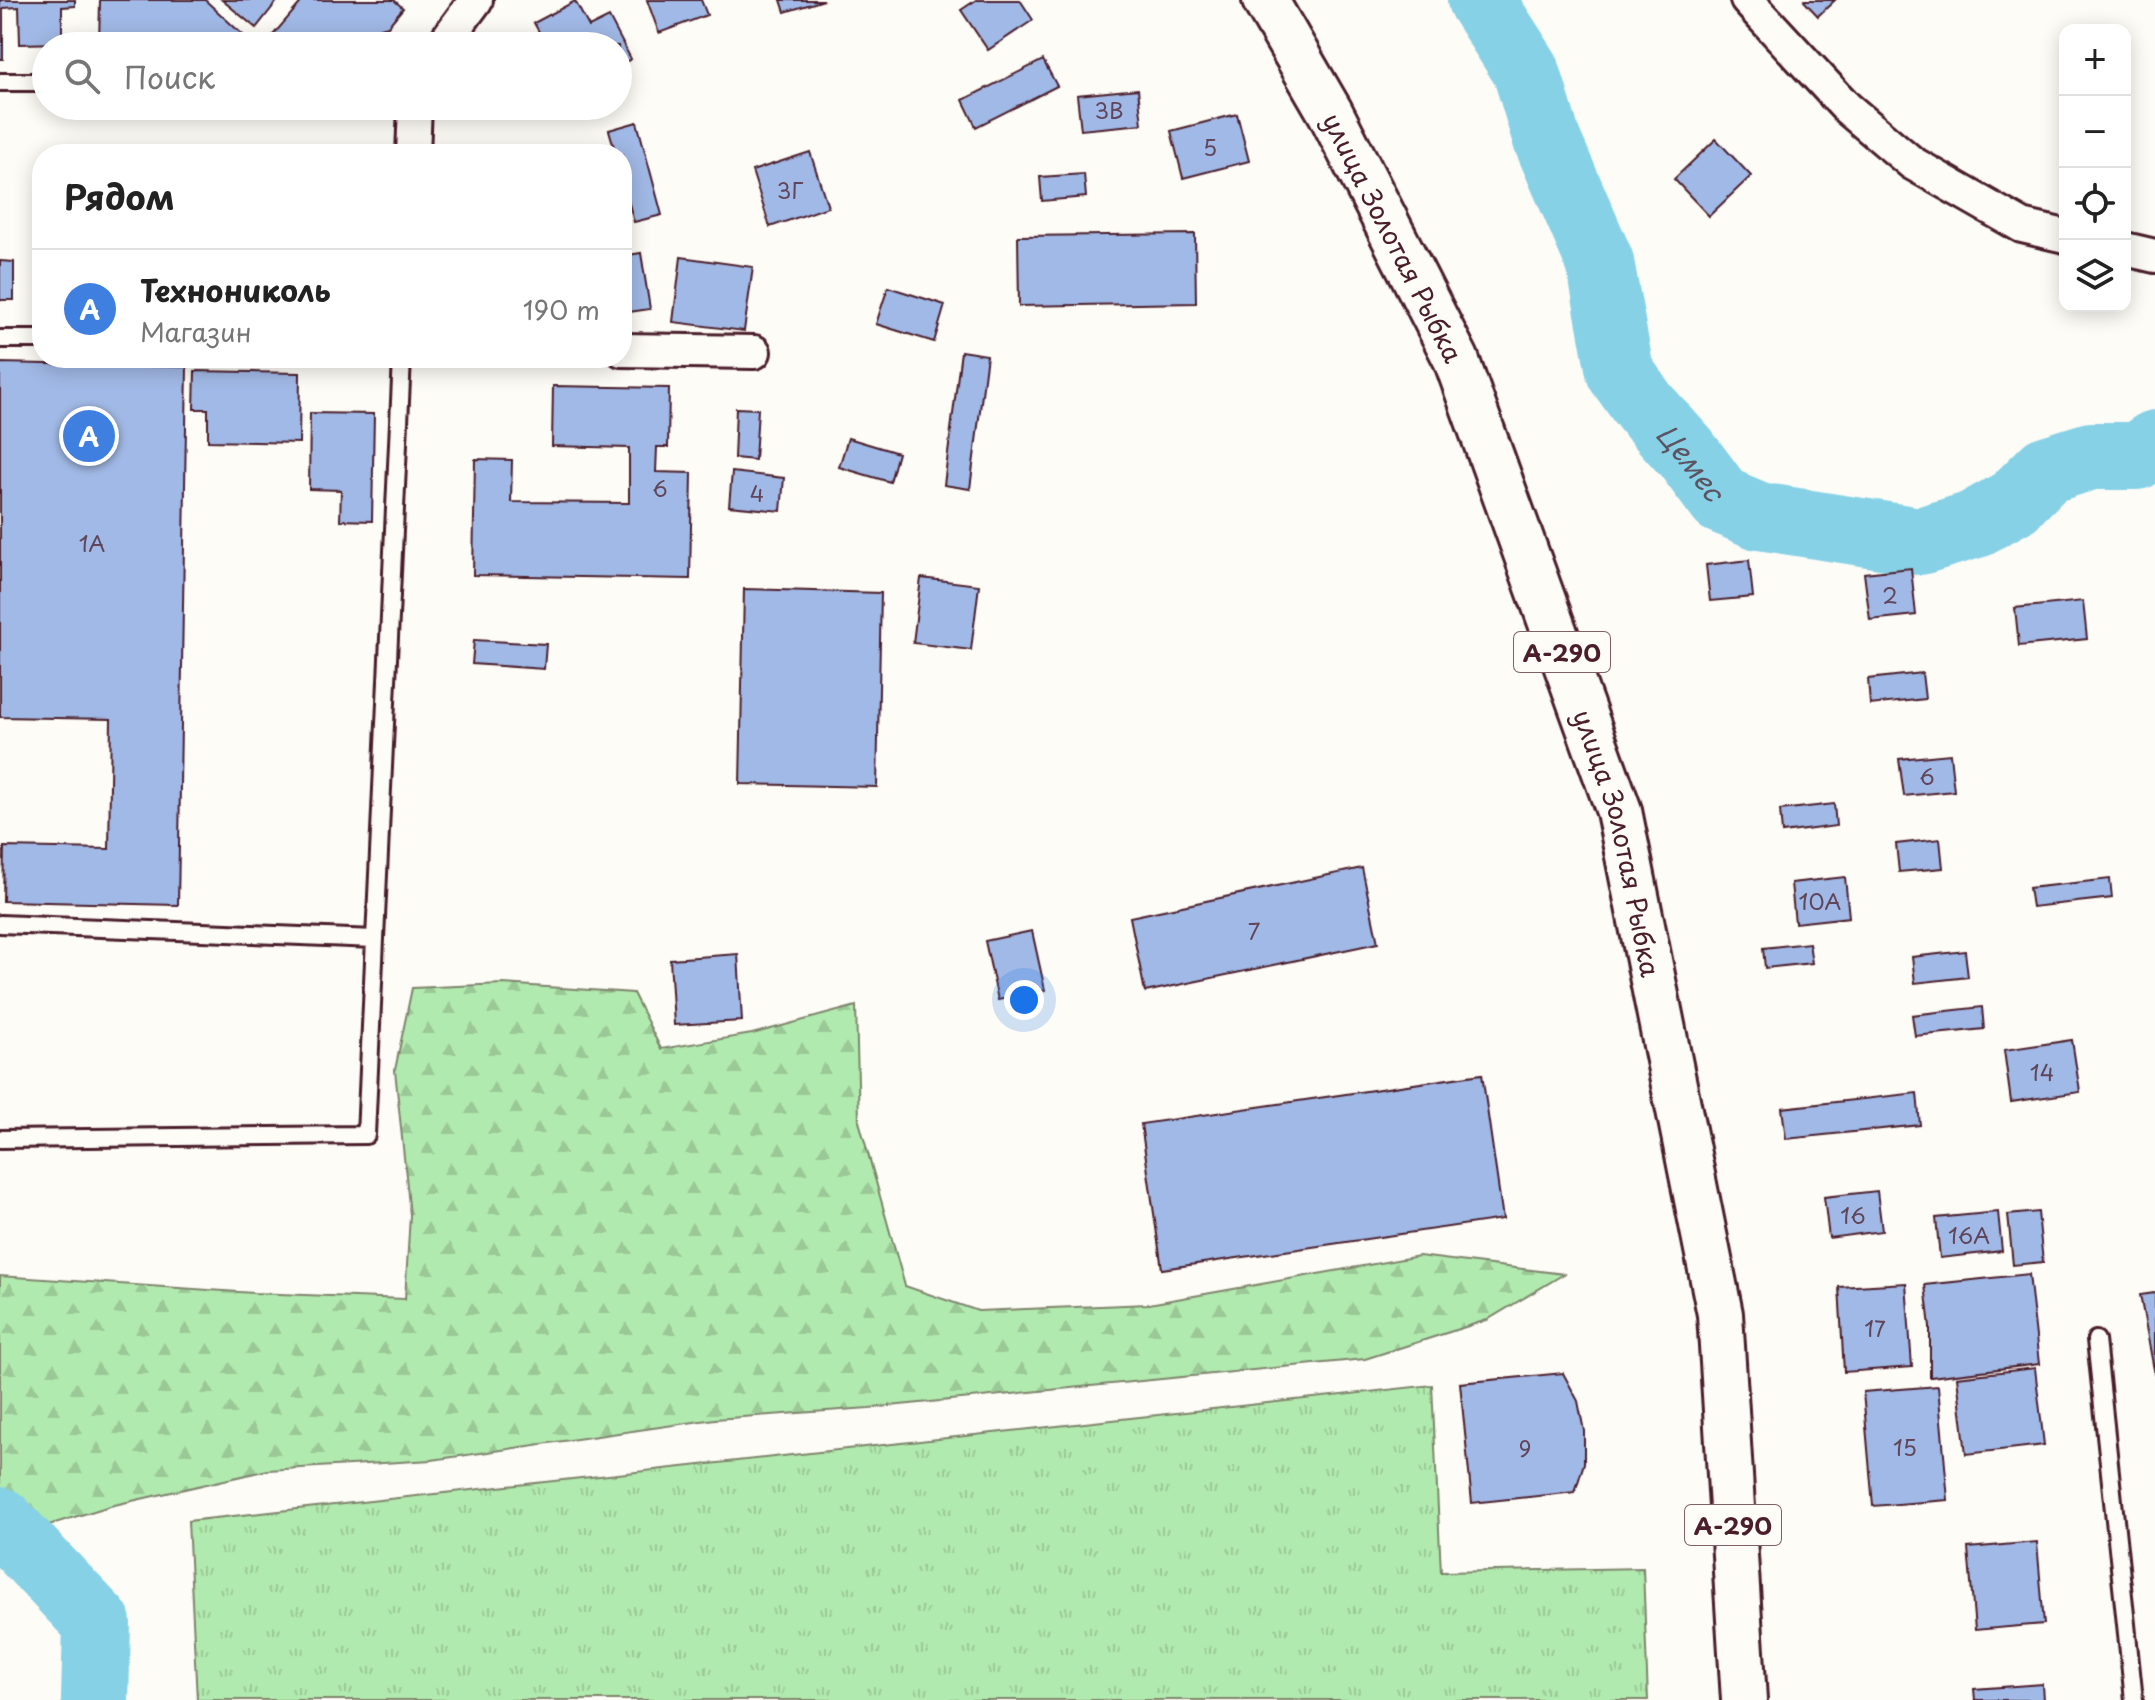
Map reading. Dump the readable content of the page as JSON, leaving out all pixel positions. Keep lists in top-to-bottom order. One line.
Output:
{"streets":{"highway":["улица Золотая Рыбка","А-290"]},"water":["Цемес"],"house_numbers":["3В","5","3Г","6","4","1А","2","6","10А","7","14","16","16А","17","15","9"],"page":{"map_buttons":["+","−"],"search":"Поиск","heading":"Рядом","list":[{"mark":"A","name":"Технониколь","note":"Магазин","value":"190 m"}],"pins":"A"}}
